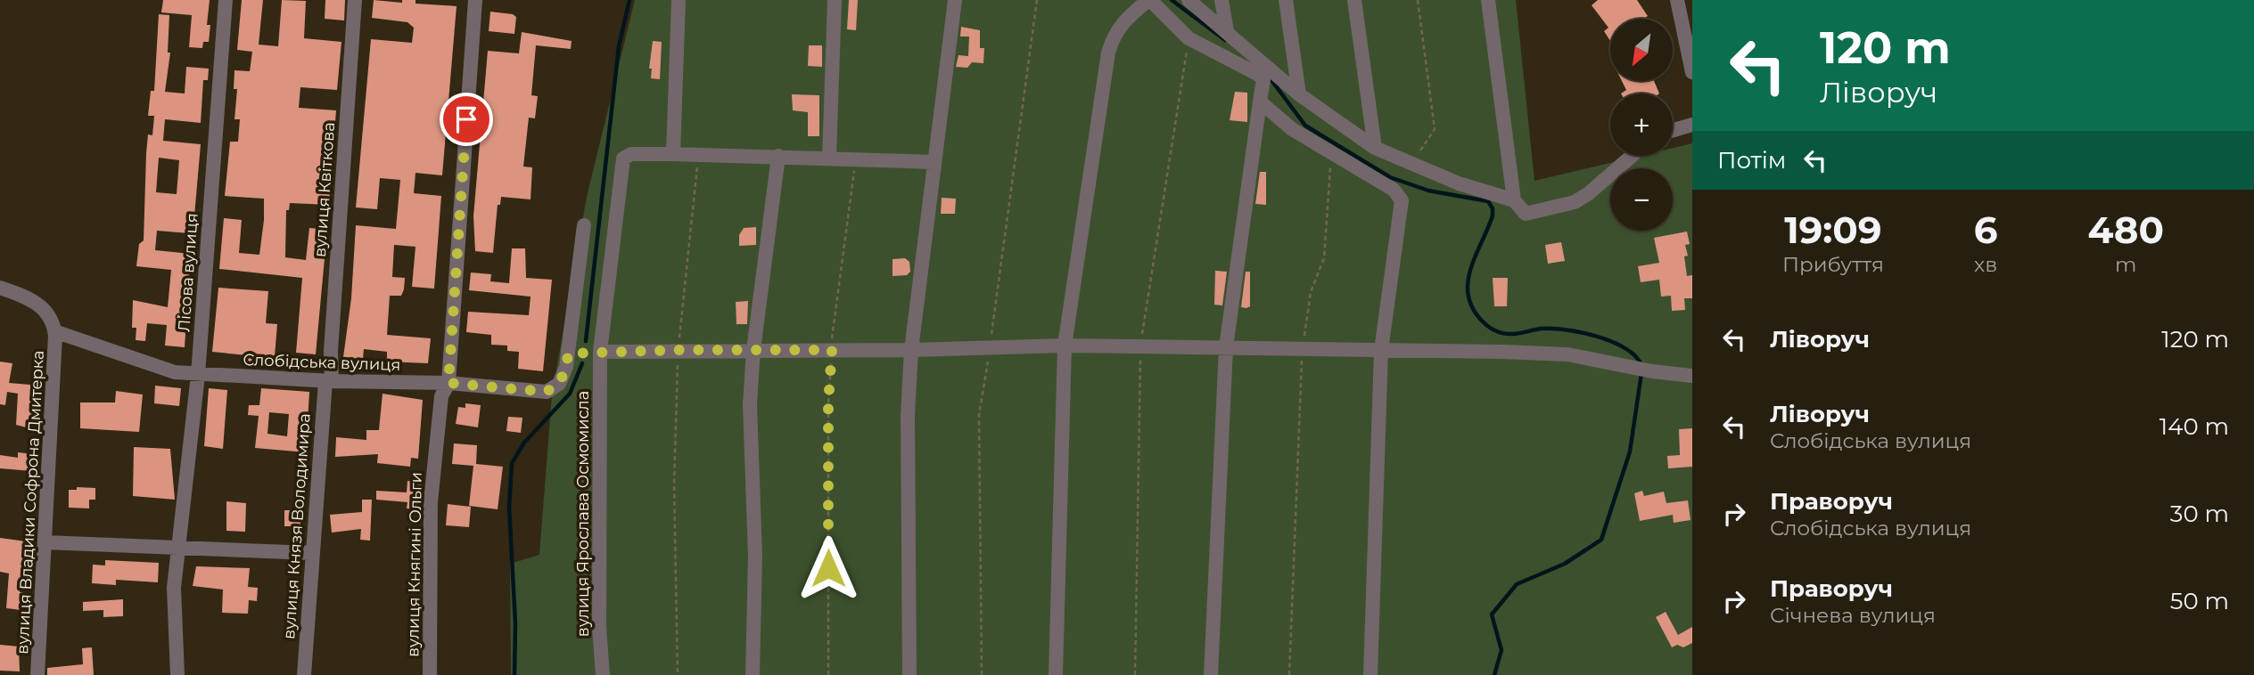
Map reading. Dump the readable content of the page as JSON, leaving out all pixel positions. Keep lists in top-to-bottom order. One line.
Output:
{"streets":{"street":["вулиця Квіткова","Лісова вулиця","Слобідська вулиця","вулиця Владики Софрона Дмитерка","вулиця Ярослава Осмомисла","вулиця Князя Володимира","вулиця Княгині Ольги"]},"crossings":[["вулиця Квіткова","Слобідська вулиця"],["вулиця Квіткова","вулиця Князя Володимира"],["Лісова вулиця","Слобідська вулиця"],["Слобідська вулиця","вулиця Владики Софрона Дмитерка"],["Слобідська вулиця","вулиця Князя Володимира"],["Слобідська вулиця","вулиця Княгині Ольги"]],"north":"bottom left","page":{"turn":["120 m","Ліворуч"],"map_buttons":["+","−"],"then":"Потім","eta":["19:09","Прибуття","6","хв","480","m"],"list":[{"name":"Ліворуч","value":"120 m"},{"name":"Ліворуч","note":"Слобідська вулиця","value":"140 m"},{"name":"Праворуч","note":"Слобідська вулиця","value":"30 m"},{"name":"Праворуч","note":"Січнева вулиця","value":"50 m"}]}}
